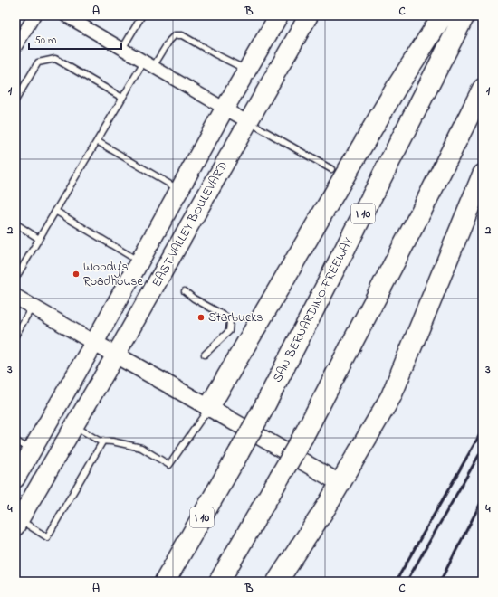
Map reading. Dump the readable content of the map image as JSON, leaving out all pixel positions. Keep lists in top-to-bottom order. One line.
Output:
{"streets":{"highway":["I 10","SAN BERNARDINO FREEWAY"],"main road":["EAST VALLEY BOULEVARD"]},"places":["Woody's Roadhouse","Starbucks"],"scale_bar":"50 m","grid":{"columns":["A","B","C"],"rows":["1","2","3","4"]}}
